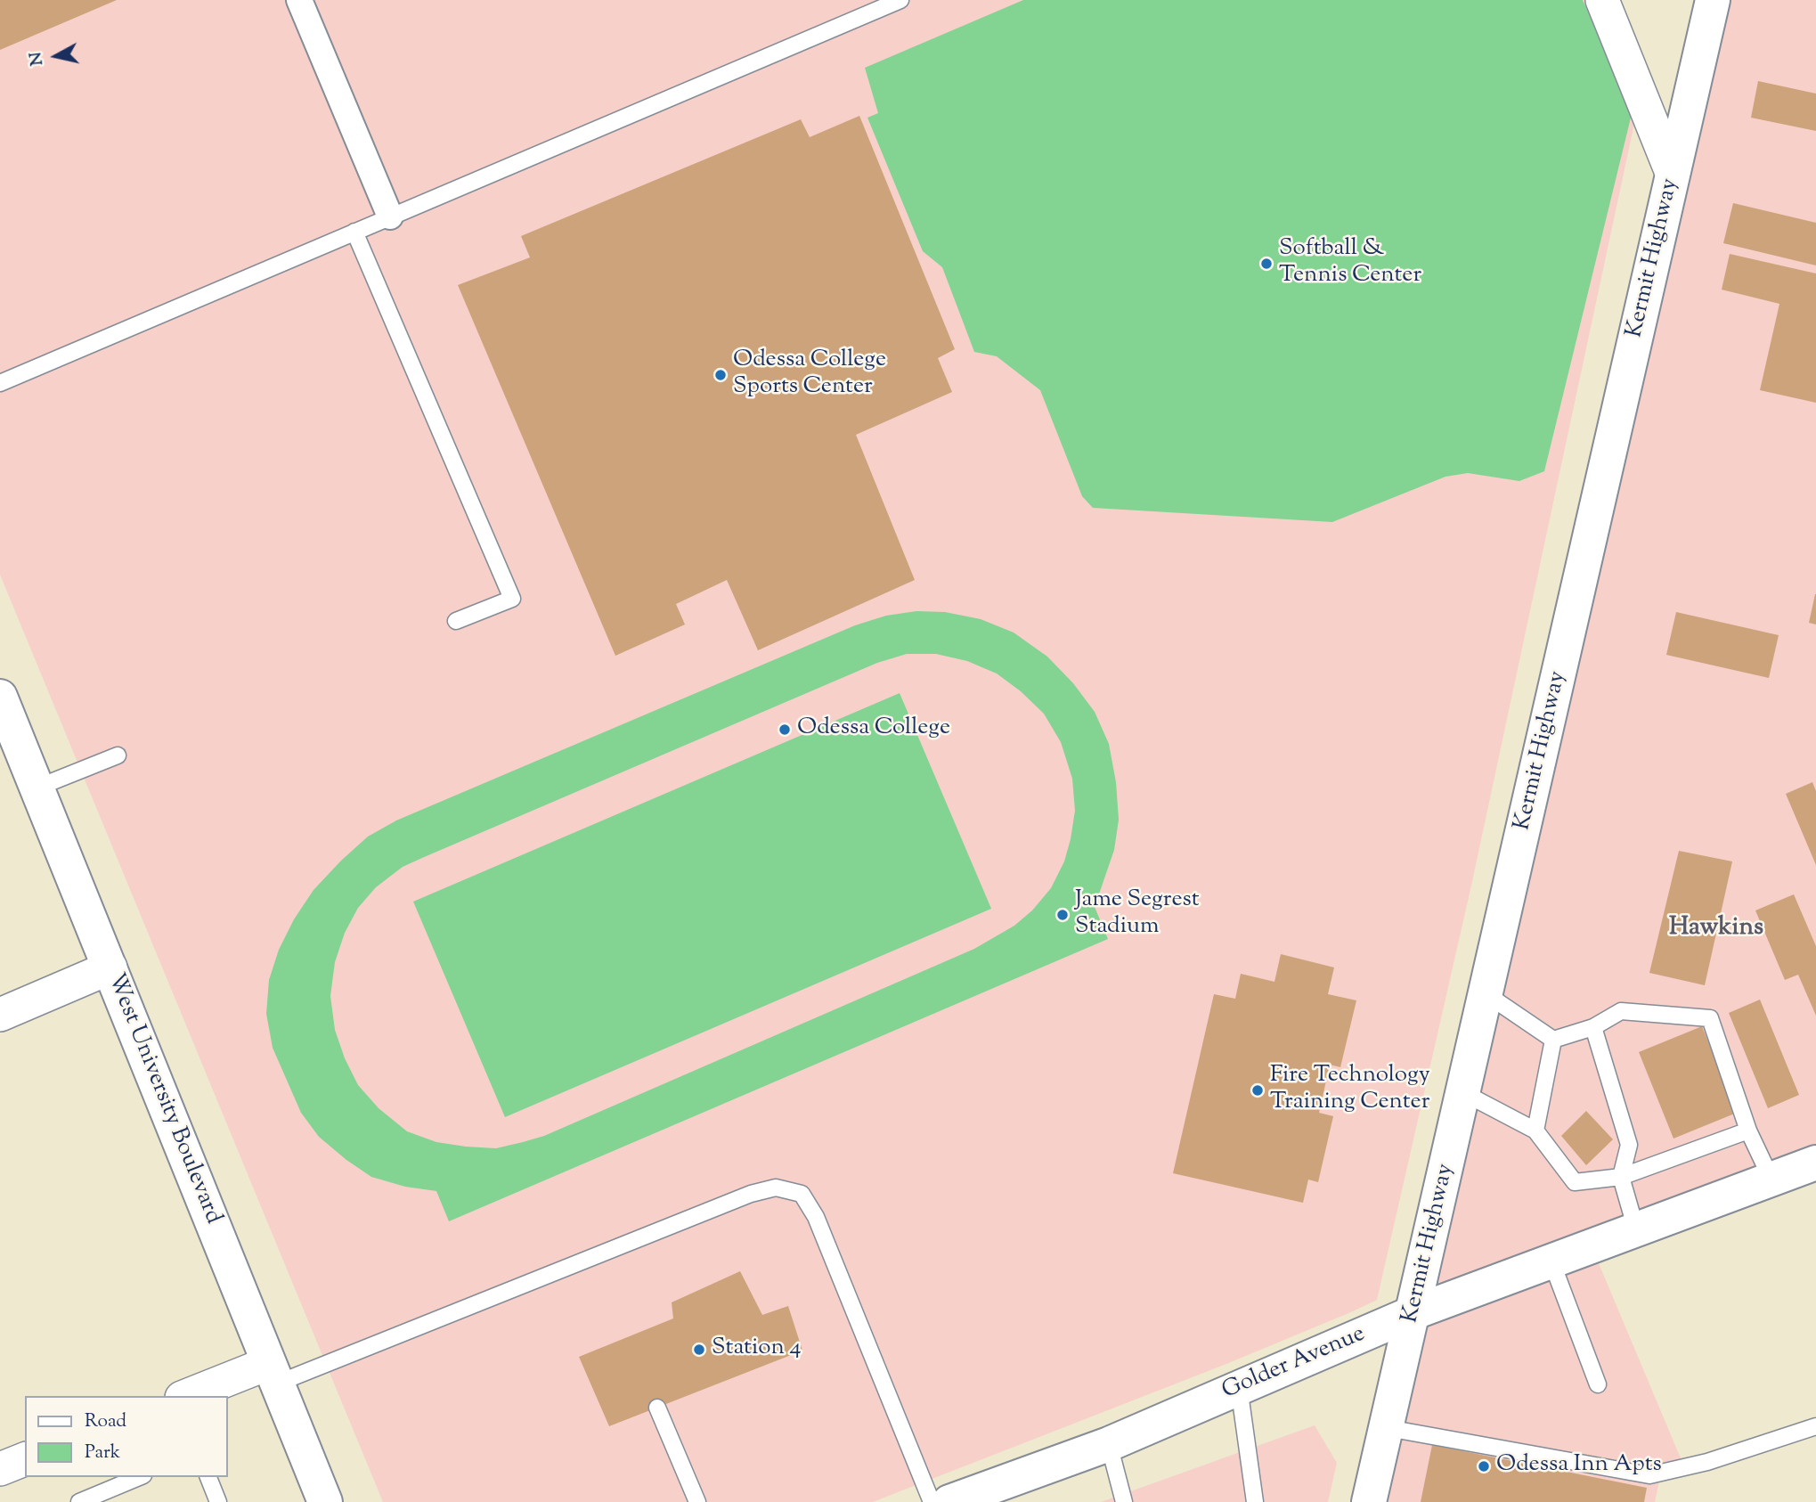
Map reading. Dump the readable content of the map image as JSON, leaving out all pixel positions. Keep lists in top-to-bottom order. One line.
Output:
{"streets":{"main road":["Kermit Highway","West University Boulevard","Golder Avenue"]},"crossings":[["Kermit Highway","Golder Avenue"]],"districts":["Hawkins"],"places":["Softball & Tennis Center","Odessa College Sports Center","Odessa College","Jame Segrest Stadium","Fire Technology Training Center","Station 4","Odessa Inn Apts"],"legend":["Road","Park"],"north":"left"}
